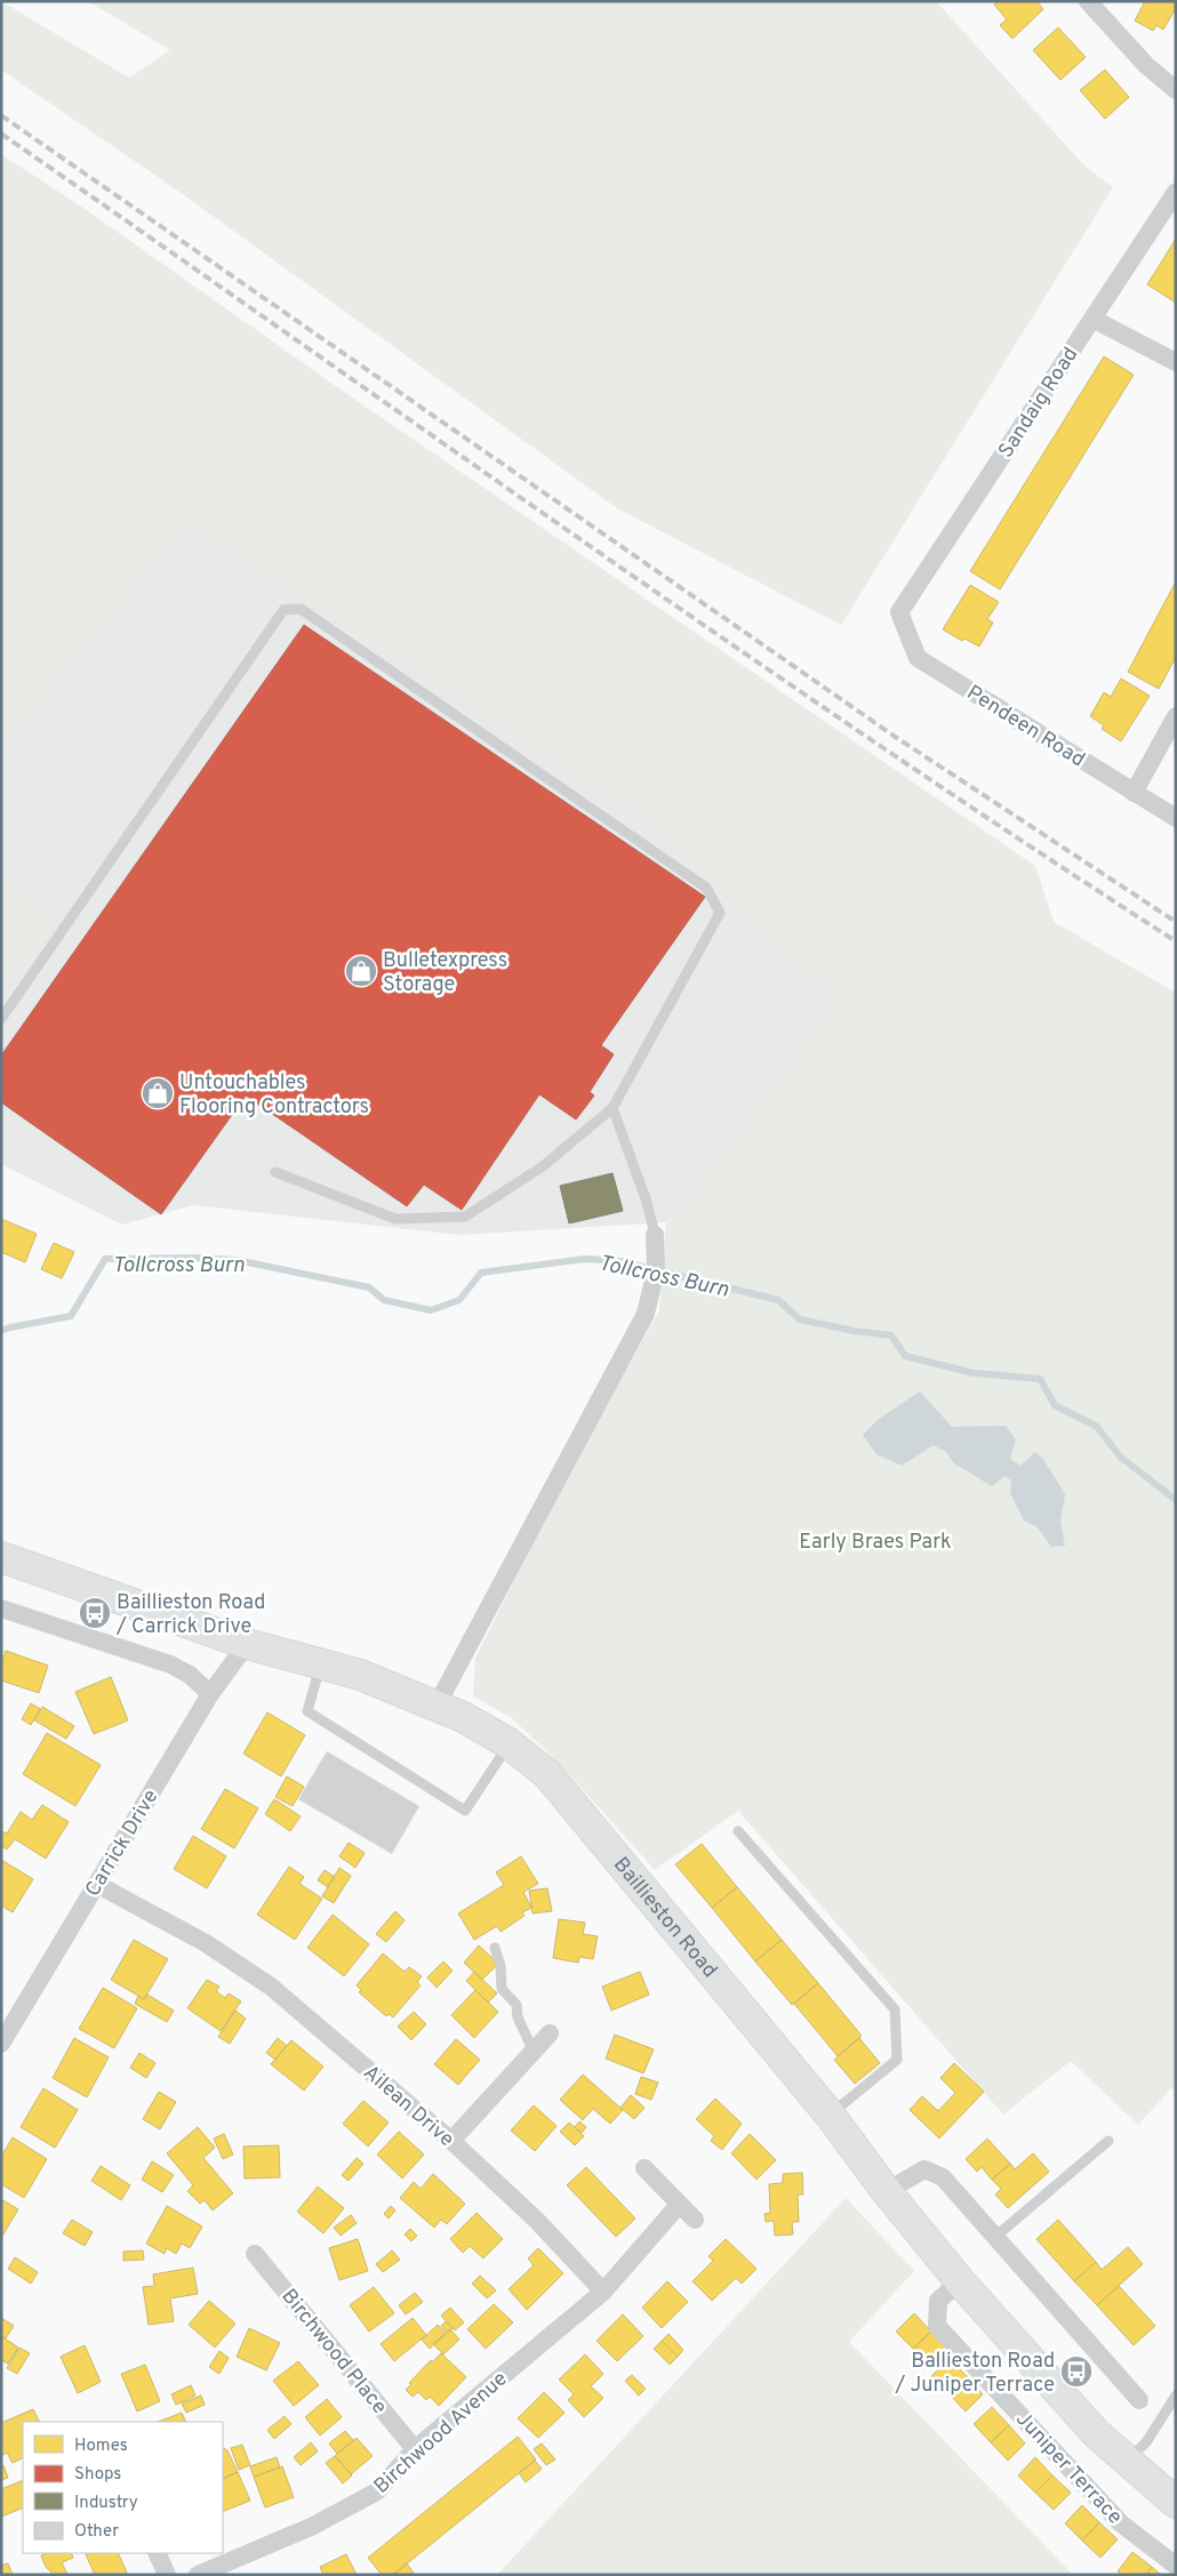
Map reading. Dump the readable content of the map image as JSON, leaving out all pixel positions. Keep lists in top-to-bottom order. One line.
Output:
{"streets":{"main road":["Baillieston Road"],"street":["Sandaig Road","Pendeen Road","Carrick Drive","Ailean Drive","Birchwood Place","Birchwood Avenue","Juniper Terrace"]},"crossings":[["Sandaig Road","Pendeen Road"],["Carrick Drive","Baillieston Road"],["Carrick Drive","Ailean Drive"],["Baillieston Road","Juniper Terrace"],["Ailean Drive","Birchwood Avenue"],["Birchwood Place","Birchwood Avenue"]],"water":["Tollcross Burn"],"parks":["Early Braes Park"],"places":{"shop":["Bulletexpress Storage","Untouchables Flooring Contractors"],"bus stop":["Baillieston Road / Carrick Drive","Ballieston Road / Juniper Terrace"]},"legend":["Homes","Shops","Industry","Other"]}
